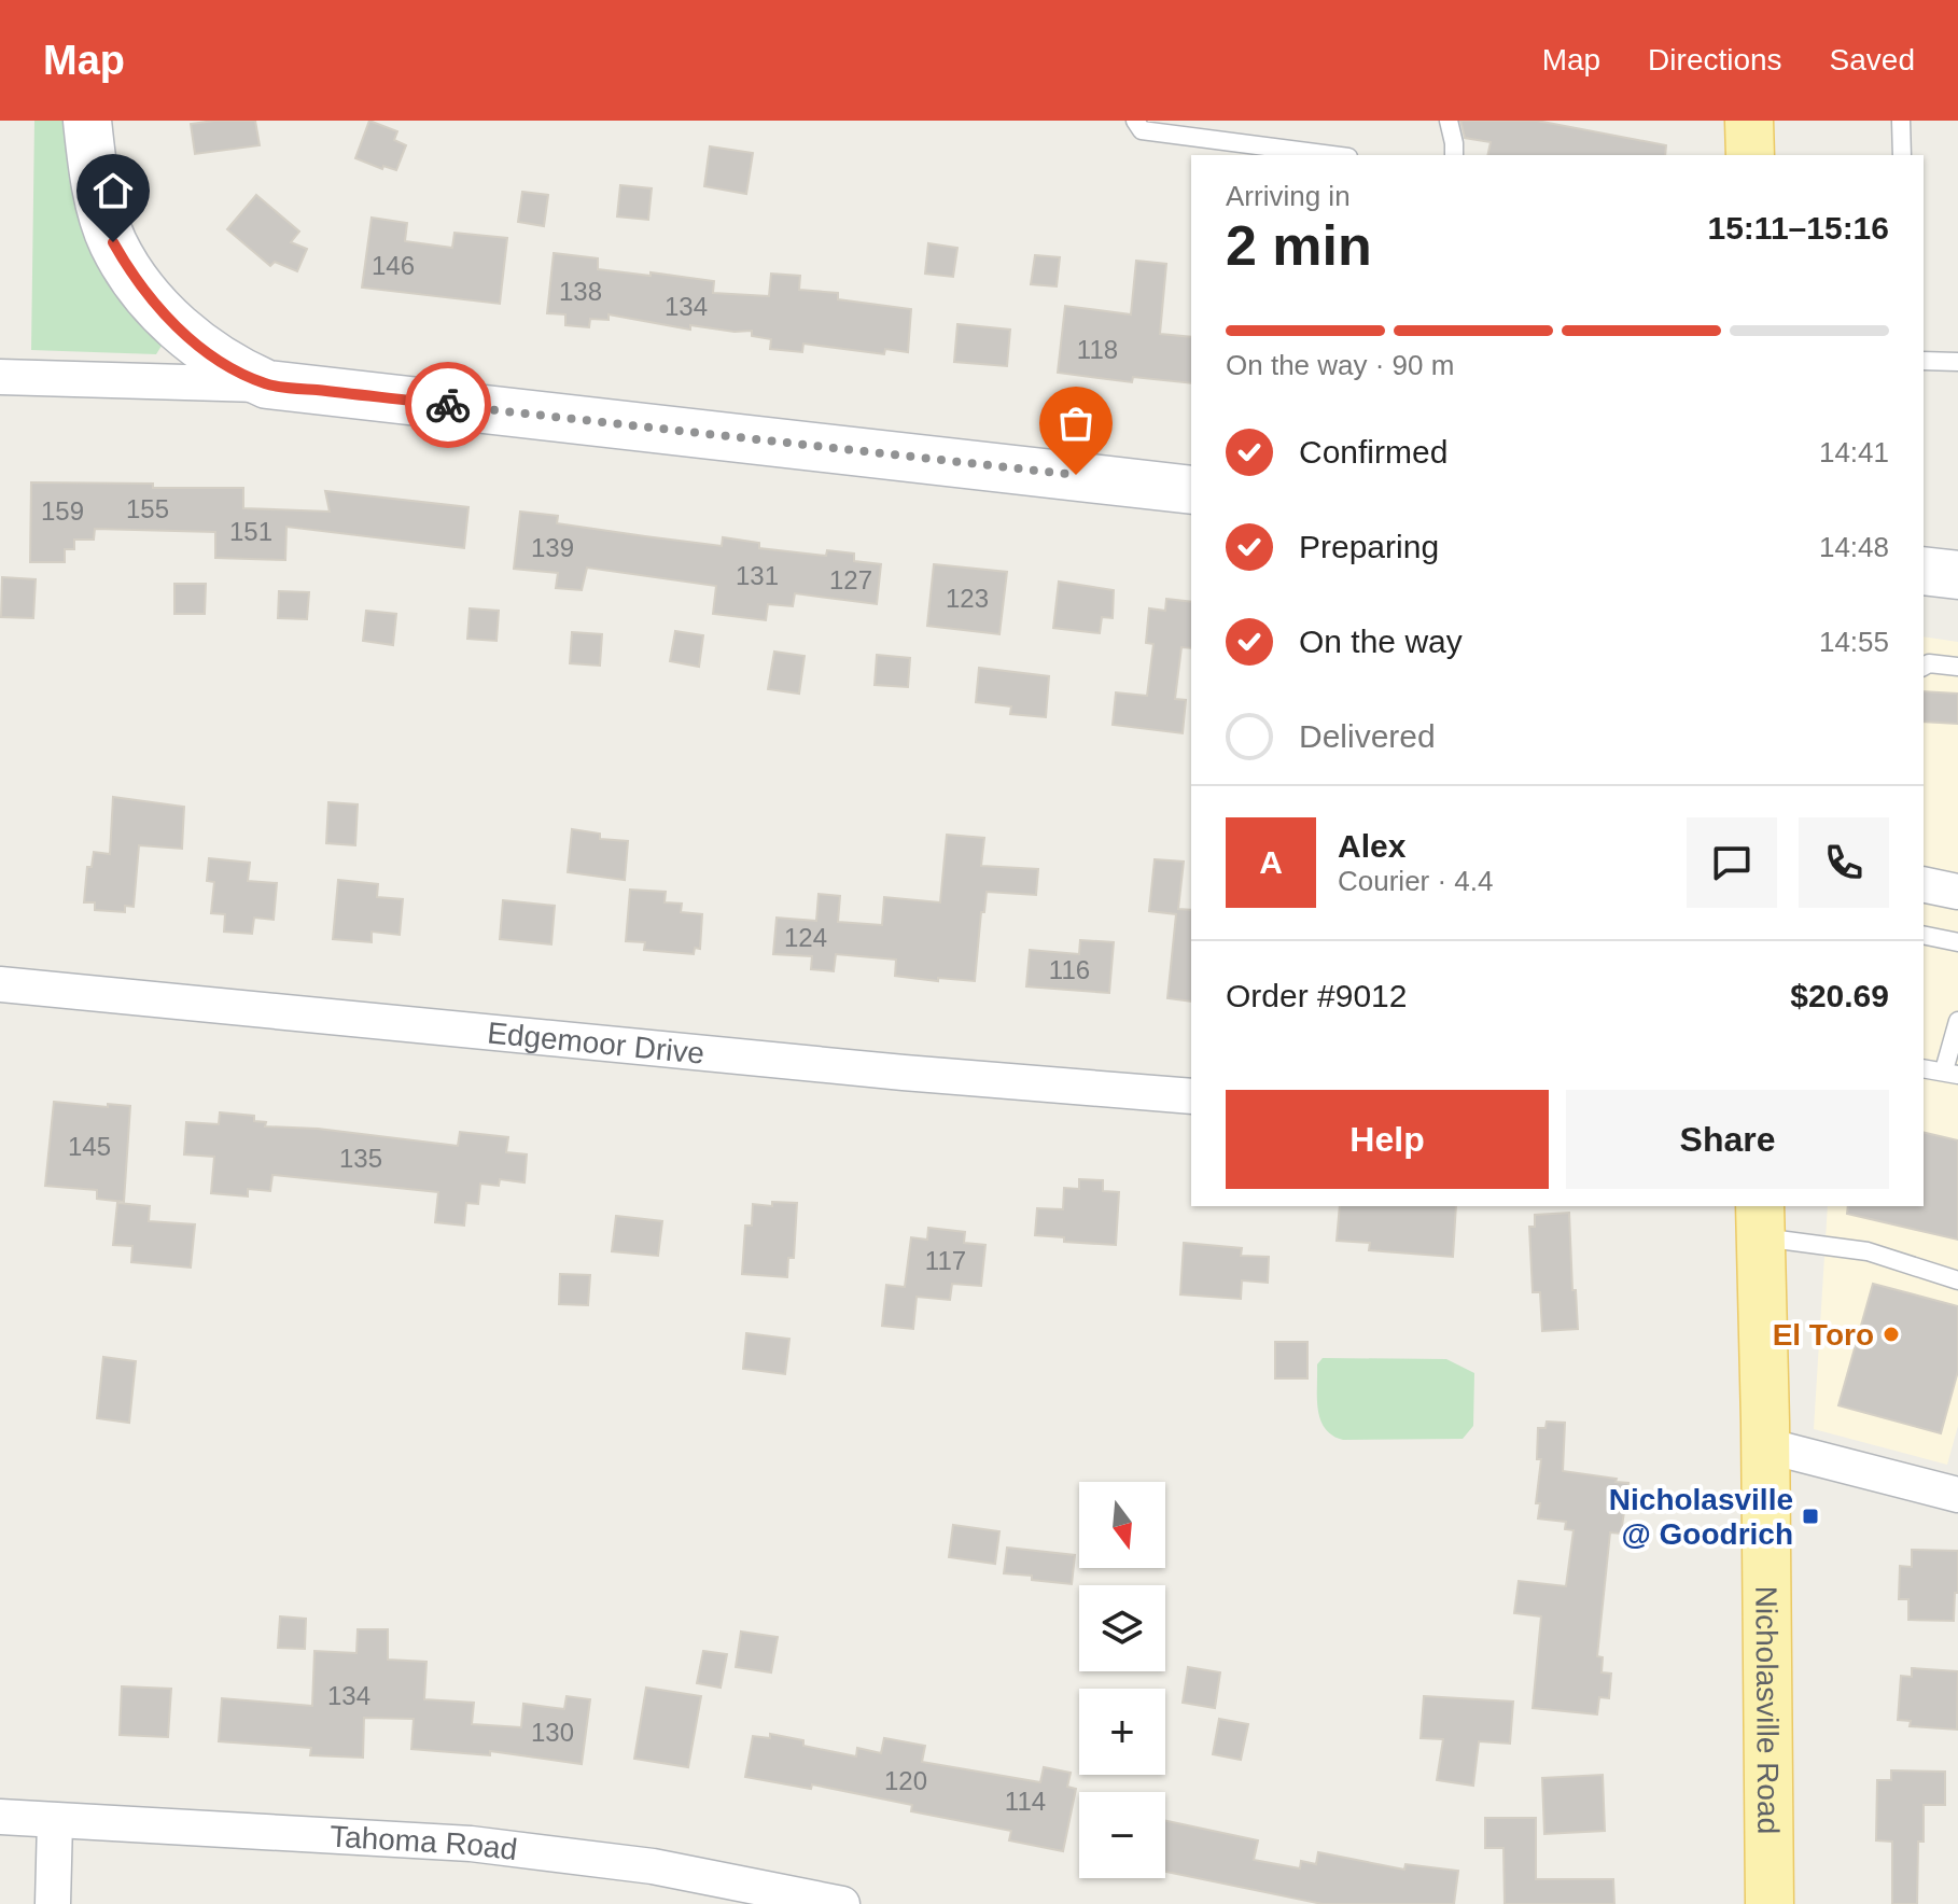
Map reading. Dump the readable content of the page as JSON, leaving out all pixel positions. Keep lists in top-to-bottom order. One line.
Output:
{"streets":{"main road":["Nicholasville Road"],"street":["Edgemoor Drive","Tahoma Road"]},"places":{"other":["El Toro"],"transit":["Nicholasville @ Goodrich"]},"house_numbers":["146","138","134","118","155","159","151","139","131","127","123","124","116","145","135","117","134","130","120","114"],"north":"bottom","page":{"header":"Map","nav":["Map","Directions","Saved"],"heading":["2 min","Arriving in","15:11–15:16"],"panel":["Alex","Courier · 4.4","Order #9012","$20.69"],"bar":"On the way · 90 m","list":[["Confirmed","14:41"],["Preparing","14:48"],["On the way","14:55"],"Delivered"],"round":"A","buttons":["Help","Share"],"map_buttons":["+","−"]}}
